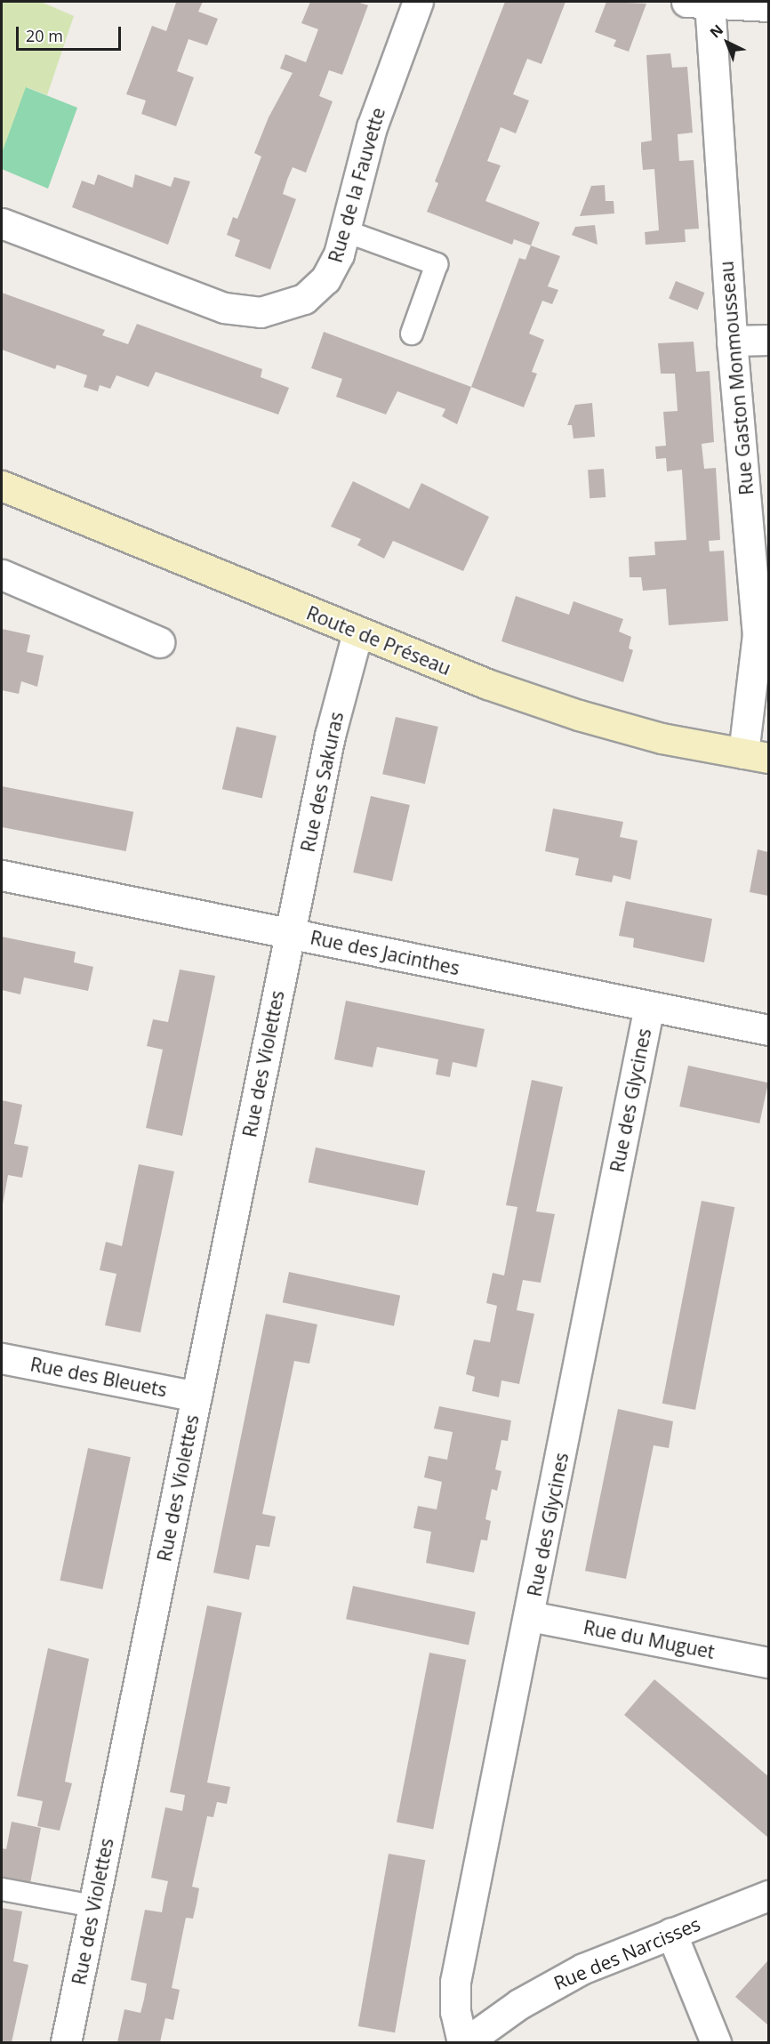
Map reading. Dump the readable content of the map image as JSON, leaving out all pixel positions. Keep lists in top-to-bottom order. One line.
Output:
{"streets":{"main road":["Route de Préseau"],"street":["Rue de la Fauvette","Rue Gaston Monmousseau","Rue des Sakuras","Rue des Jacinthes","Rue des Violettes","Rue des Glycines","Rue des Bleuets","Rue du Muguet","Rue des Narcisses"]},"crossings":[["Rue Gaston Monmousseau","Route de Préseau"],["Route de Préseau","Rue des Sakuras"],["Rue des Sakuras","Rue des Jacinthes"],["Rue des Sakuras","Rue des Violettes"],["Rue des Jacinthes","Rue des Violettes"],["Rue des Jacinthes","Rue des Glycines"],["Rue des Violettes","Rue des Bleuets"],["Rue des Glycines","Rue du Muguet"]],"scale_bar":"20 m","north":"top left"}
